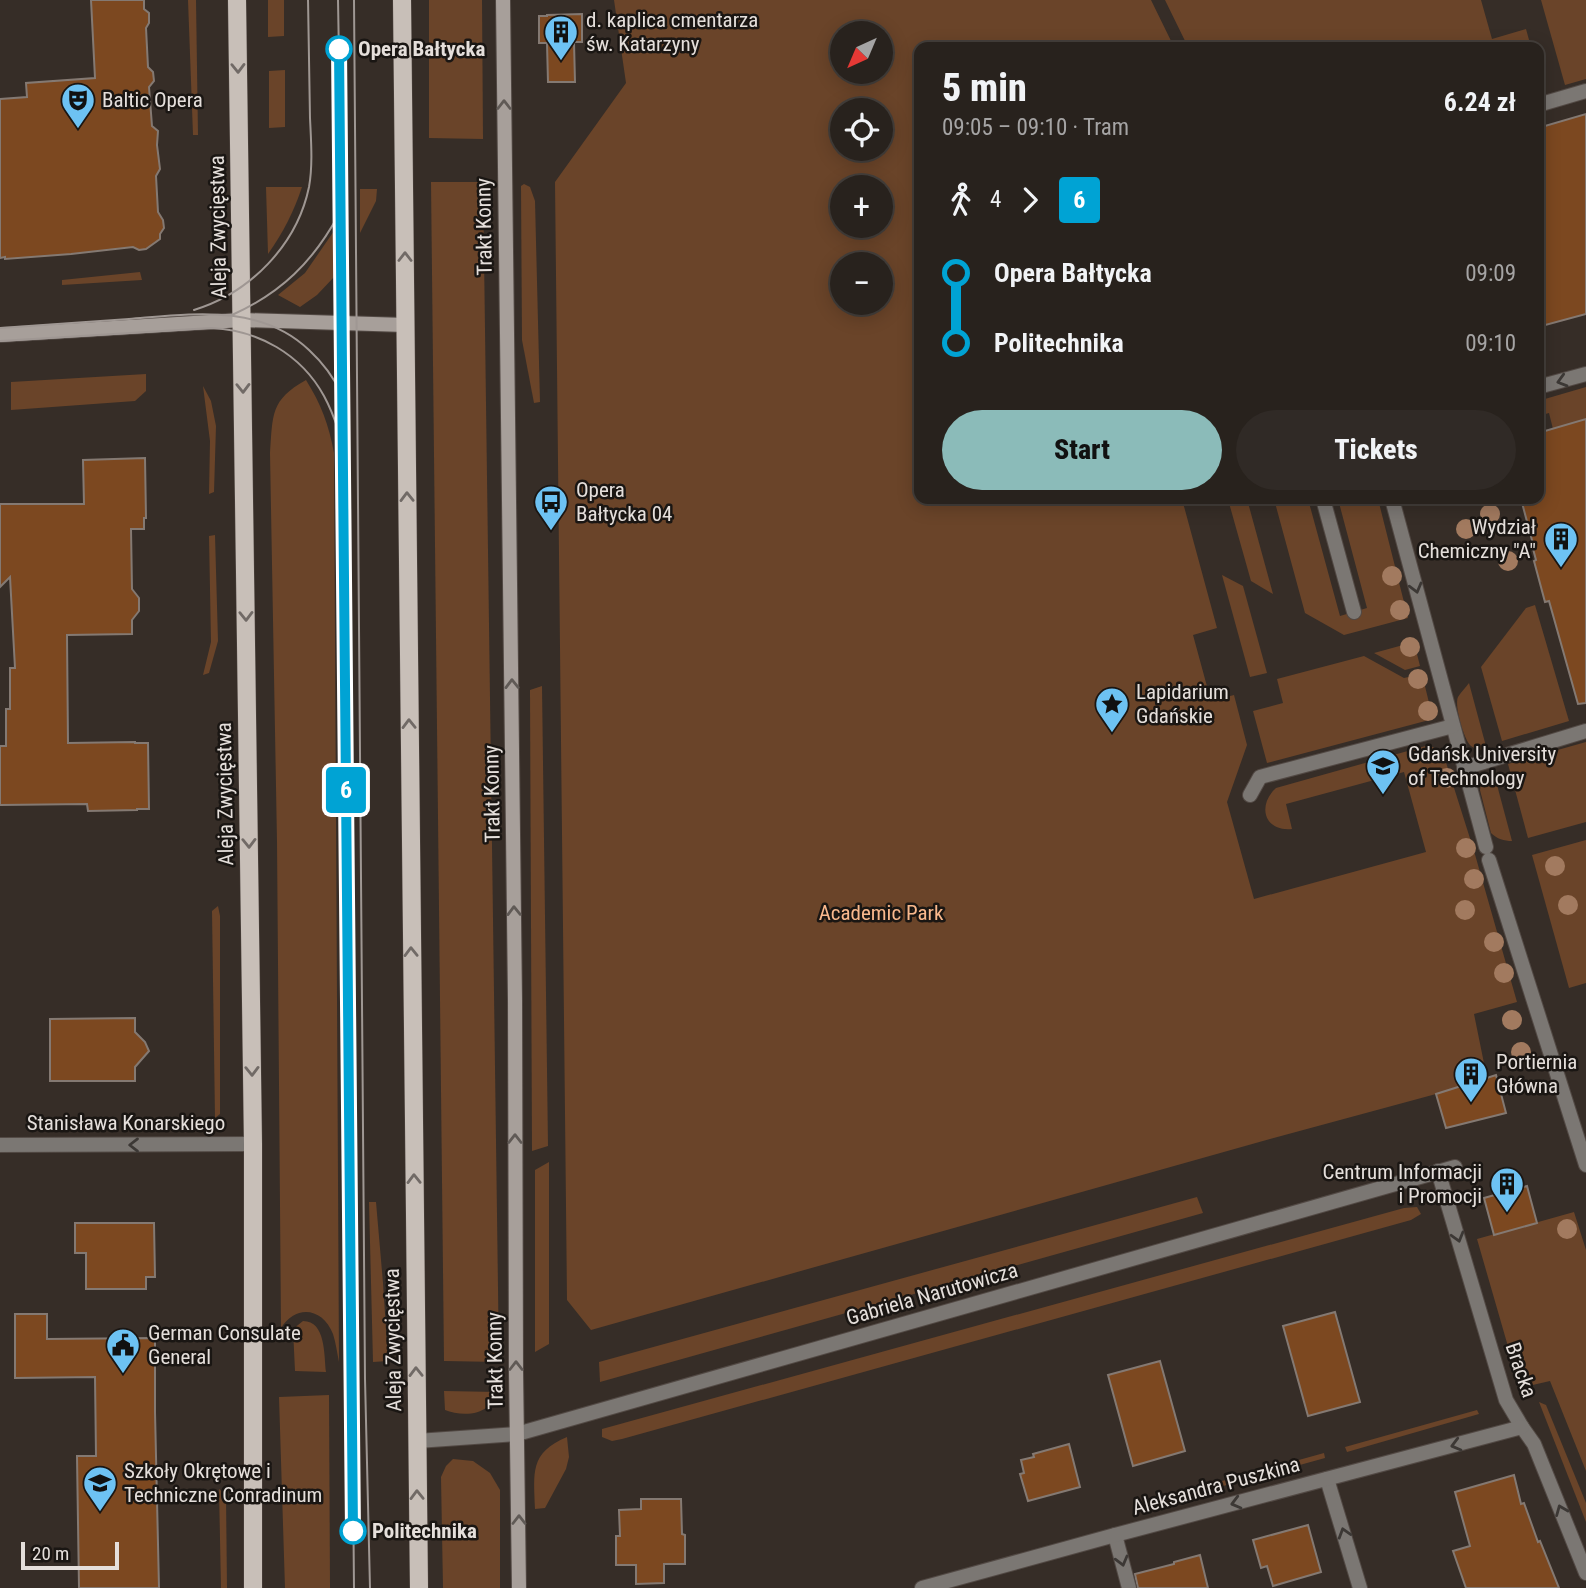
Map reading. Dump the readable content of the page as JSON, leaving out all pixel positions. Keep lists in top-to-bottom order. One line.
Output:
{"streets":{"main road":["Aleja Zwycięstwa"],"street":["Trakt Konny","Stanisława Konarskiego","Gabriela Narutowicza","Bracka","Aleksandra Puszkina"]},"crossings":[["Aleja Zwycięstwa","Stanisława Konarskiego"],["Aleja Zwycięstwa","Gabriela Narutowicza"],["Trakt Konny","Gabriela Narutowicza"],["Gabriela Narutowicza","Bracka"],["Bracka","Aleksandra Puszkina"]],"one_way":["Trakt Konny","Stanisława Konarskiego","Aleksandra Puszkina"],"parks":["Academic Park"],"places":{"other":["Opera Bałtycka","Politechnika"],"building":["d. kaplica cmentarza św. Katarzyny","Wydział Chemiczny \"A\"","Portiernia Główna","Centrum Informacji i Promocji"],"theatre":["Baltic Opera"],"bus stop":["Opera Bałtycka 04"],"place":["Lapidarium Gdańskie"],"school or university":["Gdańsk University of Technology","Szkoły Okrętowe i Techniczne Conradinum"],"public building":["German Consulate General"]},"lines":["tram line 6"],"scale_bar":"20 m","north":"bottom left","page":{"on_map":"6","map_buttons":["+","−"],"heading":["5 min","09:05 – 09:10 · Tram","6.24 zł"],"legs":["4","6"],"list":[{"name":"Opera Bałtycka","value":"09:09"},{"name":"Politechnika","value":"09:10"}],"buttons":["Start","Tickets"],"scale":"20 m"}}
